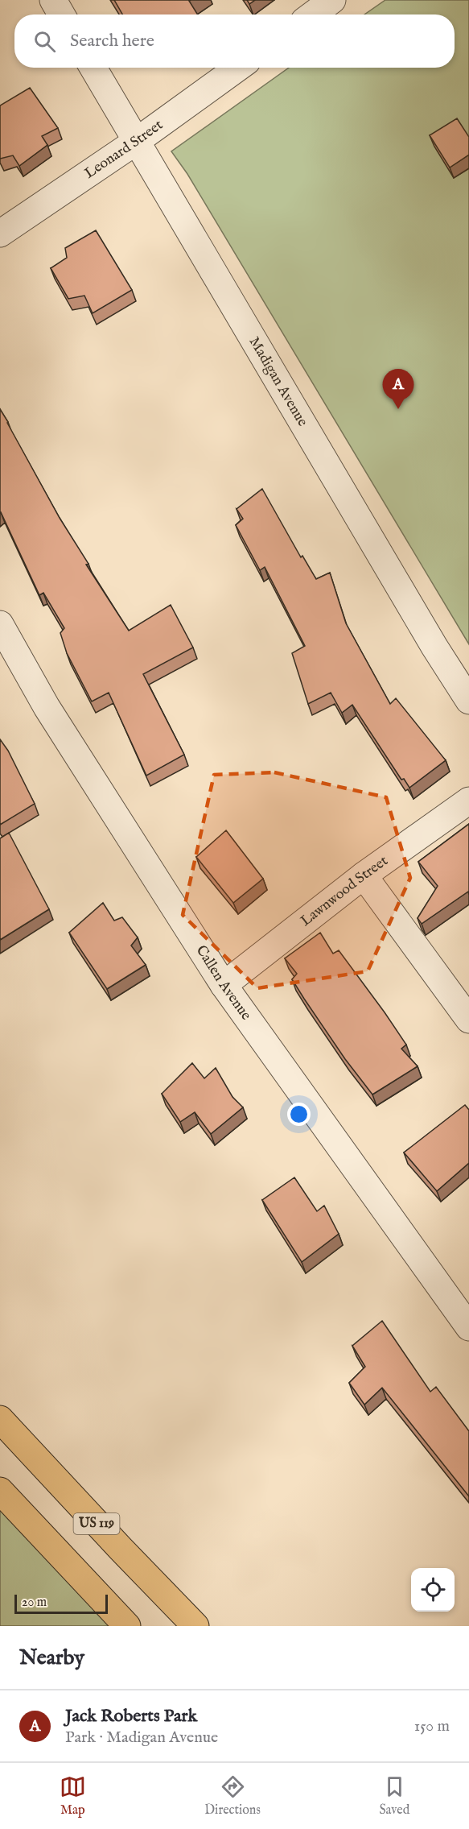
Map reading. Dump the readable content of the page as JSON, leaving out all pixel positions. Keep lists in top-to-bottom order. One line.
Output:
{"streets":{"main road":["US 119"],"street":["Leonard Street","Madigan Avenue","Lawnwood Street","Callen Avenue"]},"crossings":[["Leonard Street","Madigan Avenue"],["Lawnwood Street","Callen Avenue"]],"scale_bar":"20 m","page":{"search":"Search here","pins":"A","scale":"20 m","heading":"Nearby","list":[{"mark":"A","name":"Jack Roberts Park","note":"Park · Madigan Avenue","value":"150 m"}],"nav":["Map","Directions","Saved"]}}
